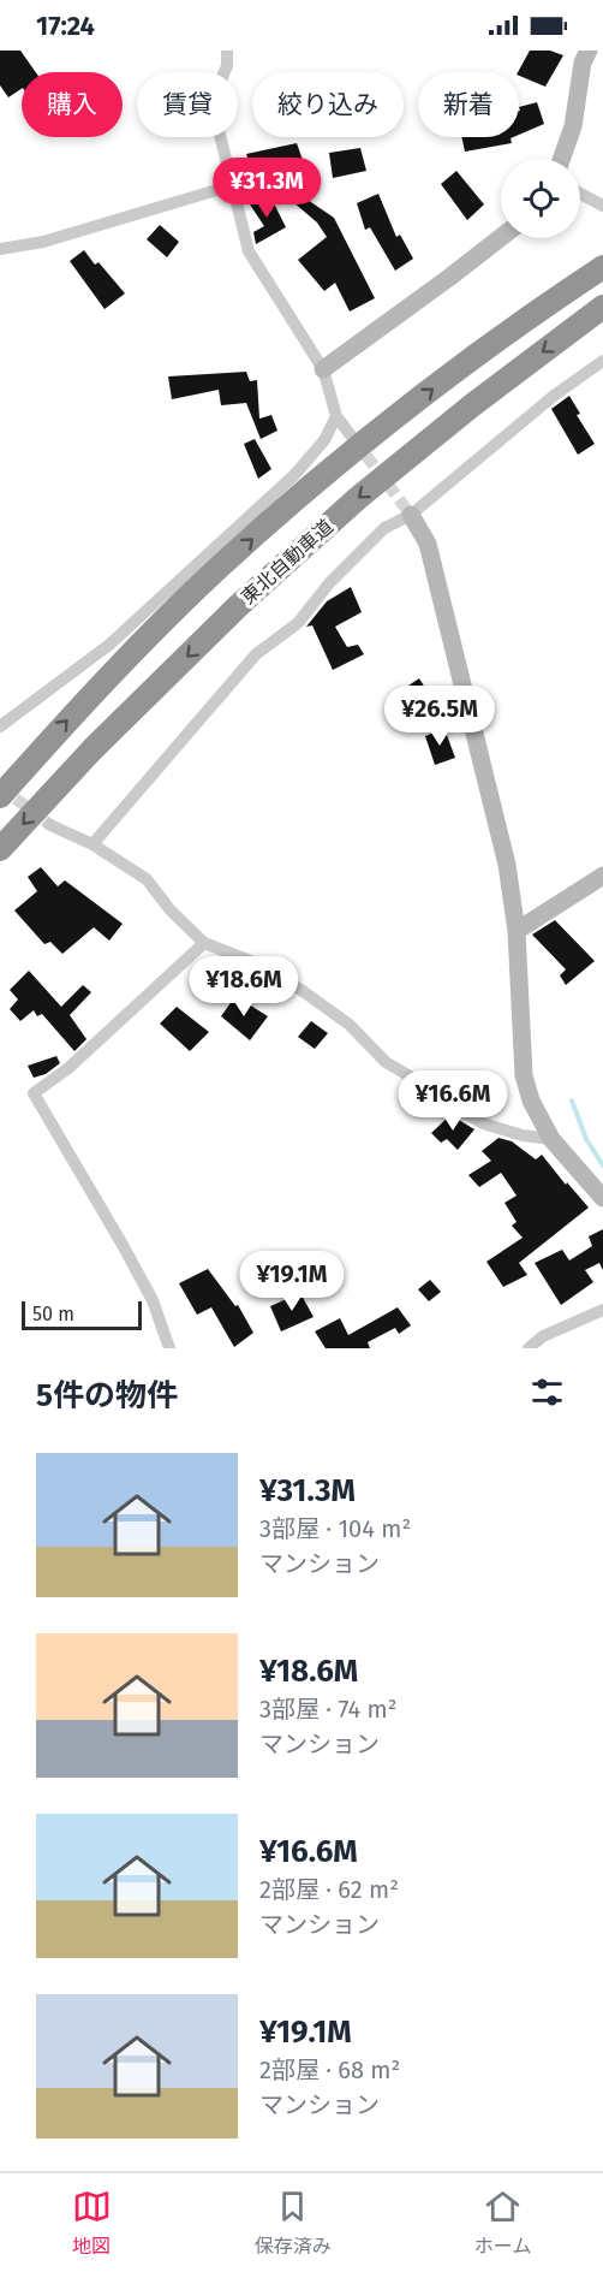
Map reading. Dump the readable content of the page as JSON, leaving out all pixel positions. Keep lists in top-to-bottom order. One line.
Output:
{"streets":{"highway":["東北自動車道"]},"scale_bar":"50 m","page":{"status":"17:24","chip":["購入","賃貸","絞り込み","新着"],"price":["¥31.3M","¥26.5M","¥18.6M","¥16.6M","¥19.1M"],"scale":"50 m","heading":"5件の物件","list":[{"name":"¥31.3M","note":"3部屋 · 104 m² · マンション"},{"name":"¥18.6M","note":"3部屋 · 74 m² · マンション"},{"name":"¥16.6M","note":"2部屋 · 62 m² · マンション"},{"name":"¥19.1M","note":"2部屋 · 68 m² · マンション"}],"tabs":["地図","保存済み","ホーム"]}}
